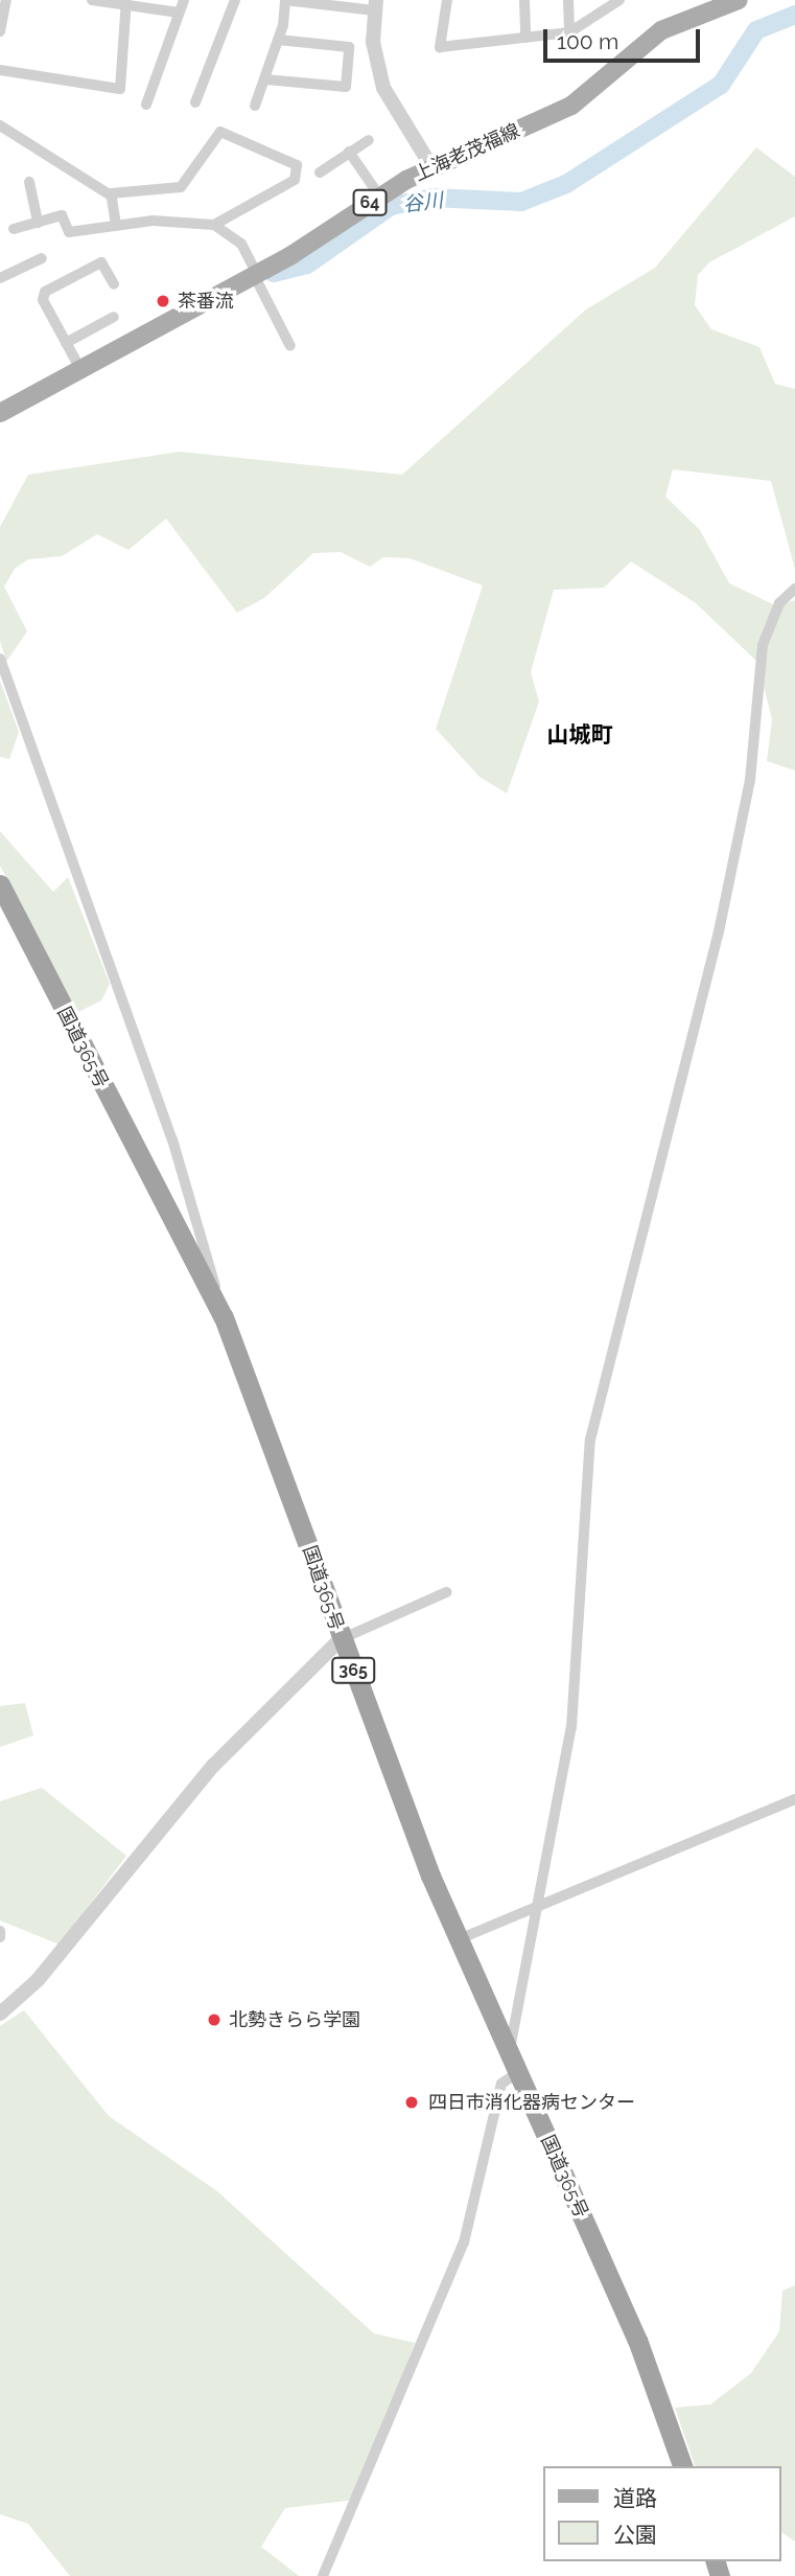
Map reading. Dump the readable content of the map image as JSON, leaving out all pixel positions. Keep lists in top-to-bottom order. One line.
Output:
{"streets":{"highway":["国道365号","365"],"main road":["上海老茂福線","64"]},"districts":["山城町"],"water":["谷川"],"places":["茶番流","北勢きらら学園","四日市消化器病センター"],"legend":["道路","公園"],"scale_bar":"100 m"}
